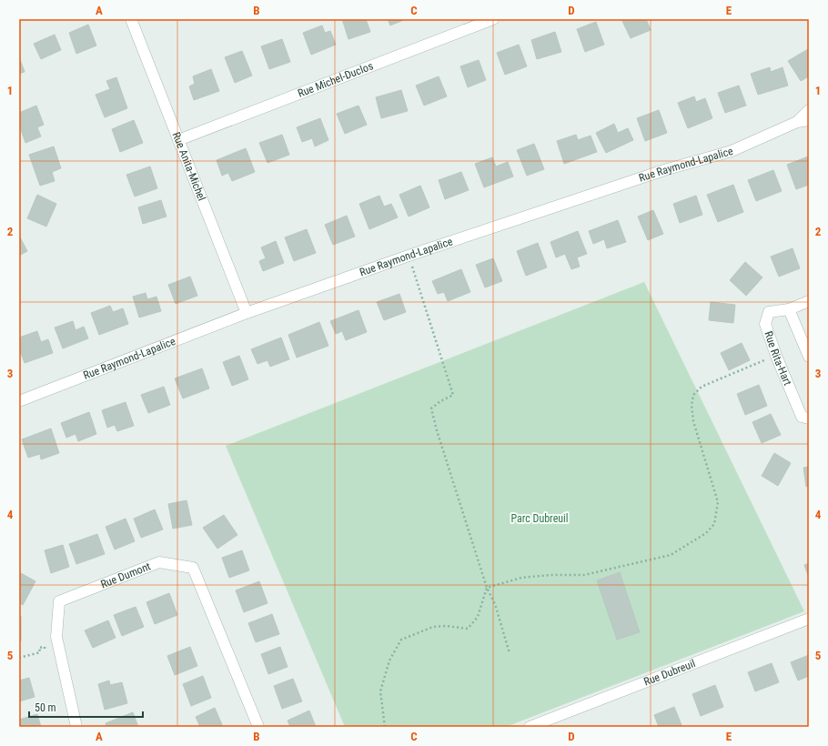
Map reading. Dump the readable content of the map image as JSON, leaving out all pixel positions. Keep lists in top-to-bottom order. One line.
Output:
{"streets":{"street":["Rue Michel-Duclos","Rue Raymond-Lapalice","Rue Anita-Michel","Rue Rita-Hart","Rue Dumont","Rue Dubreuil"]},"crossings":[["Rue Michel-Duclos","Rue Anita-Michel"],["Rue Raymond-Lapalice","Rue Anita-Michel"]],"parks":["Parc Dubreuil"],"scale_bar":"50 m","grid":{"columns":["A","B","C","D","E"],"rows":["1","2","3","4","5"]}}
